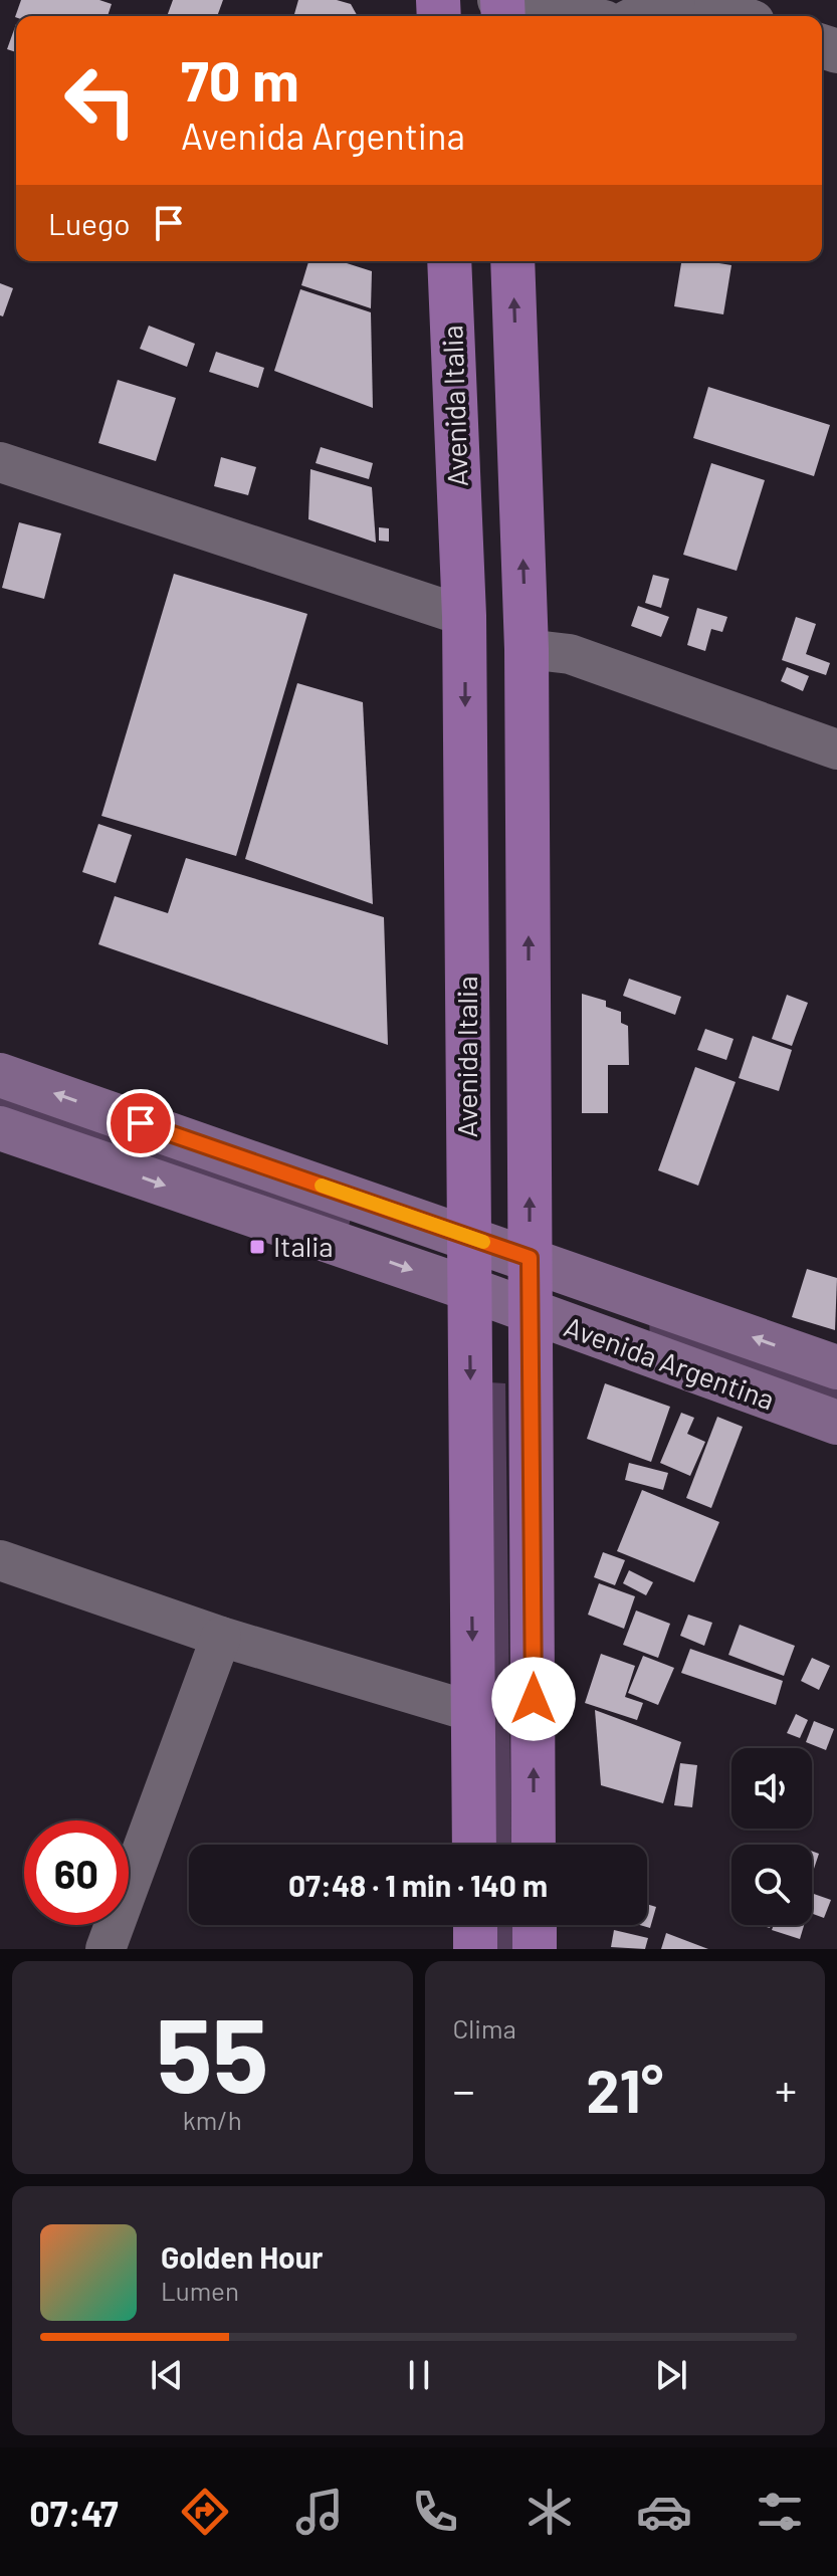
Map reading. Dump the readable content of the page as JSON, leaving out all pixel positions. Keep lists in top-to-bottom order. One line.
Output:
{"streets":{"main road":["Avenida Italia","Avenida Argentina"]},"crossings":[["Avenida Italia","Avenida Argentina"]],"places":{"transit":["Italia"]},"page":{"turn":["70 m","Avenida Argentina"],"then":"Luego","limit":"60","trip":"07:48 · 1 min · 140 m","tile":[["55","km/h"],"Clima"],"heat":["−","21°","+"],"song":["Golden Hour","Lumen"],"tabs":"07:47"}}
